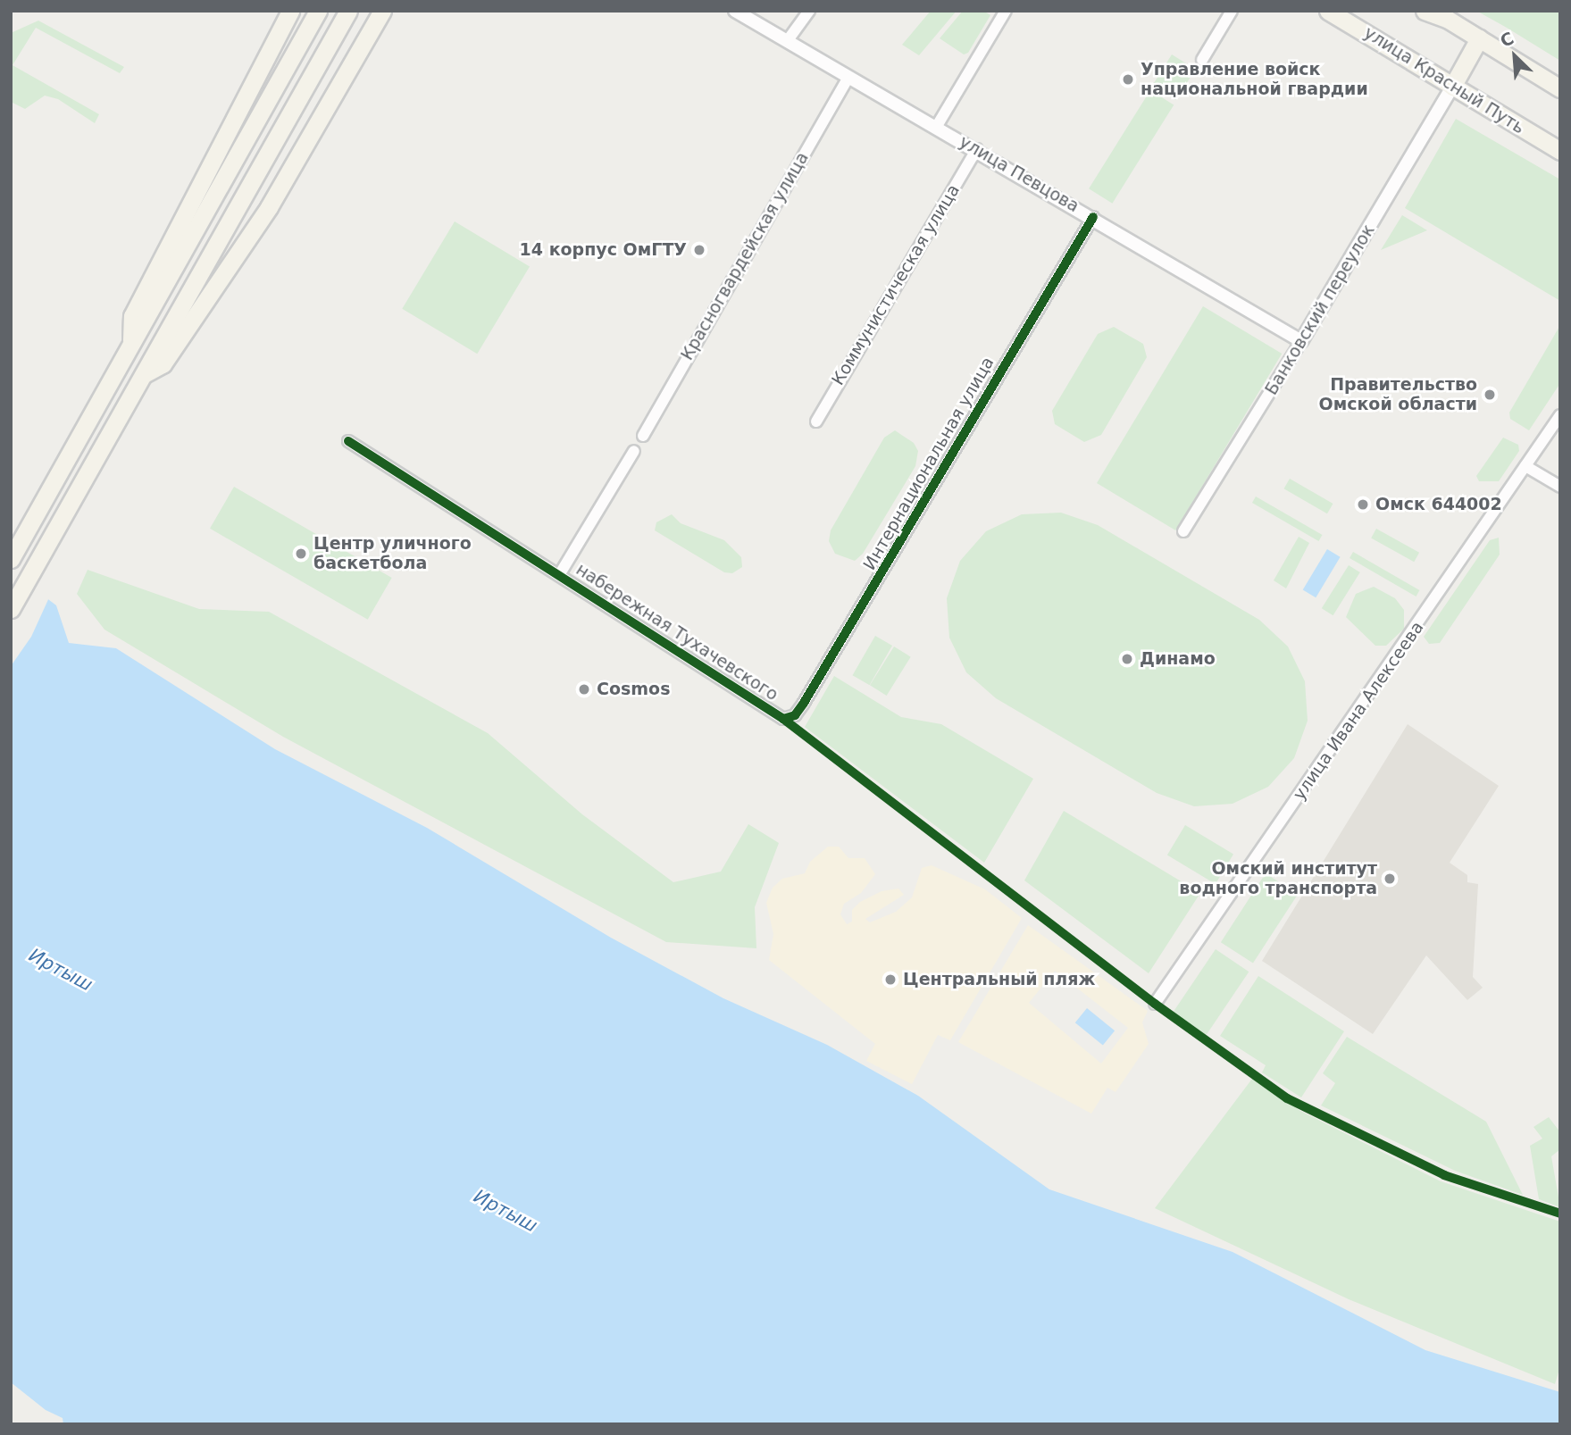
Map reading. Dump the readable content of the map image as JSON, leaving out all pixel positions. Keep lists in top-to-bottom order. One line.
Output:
{"streets":{"main road":["улица Красный Путь"],"street":["улица Певцова","Красногвардейская улица","Коммунистическая улица","Банковский переулок","Интернациональная улица","набережная Тухачевского","улица Ивана Алексеева"]},"crossings":[["улица Красный Путь","Банковский переулок"],["улица Певцова","Красногвардейская улица"],["улица Певцова","Коммунистическая улица"],["улица Певцова","Банковский переулок"],["улица Певцова","Интернациональная улица"],["Интернациональная улица","набережная Тухачевского"]],"water":["Иртыш"],"places":["Управление войск национальной гвардии","14 корпус ОмГТУ","Правительство Омской области","Омск 644002","Центр уличного баскетбола","Динамо","Cosmos","Омский институт водного транспорта","Центральный пляж"],"north":"top left"}
